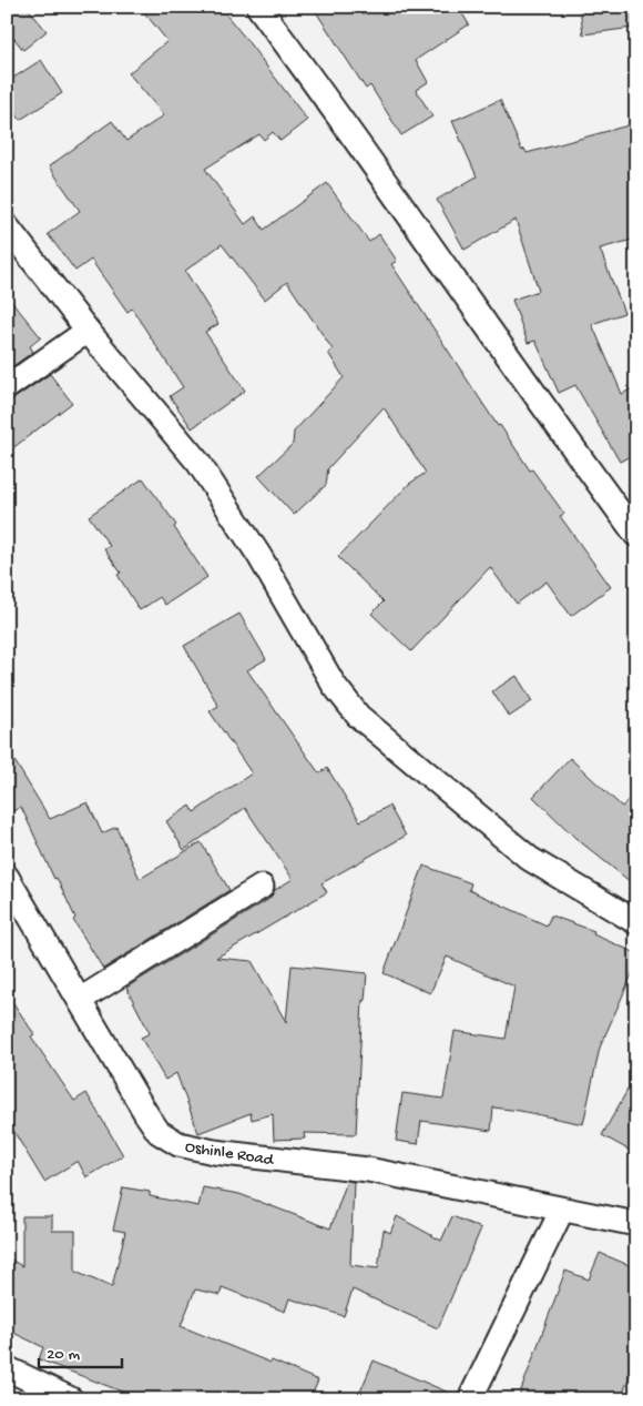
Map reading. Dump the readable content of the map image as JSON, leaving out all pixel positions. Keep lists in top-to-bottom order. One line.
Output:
{"streets":{"street":["Oshinle Road"]},"scale_bar":"20 m"}
